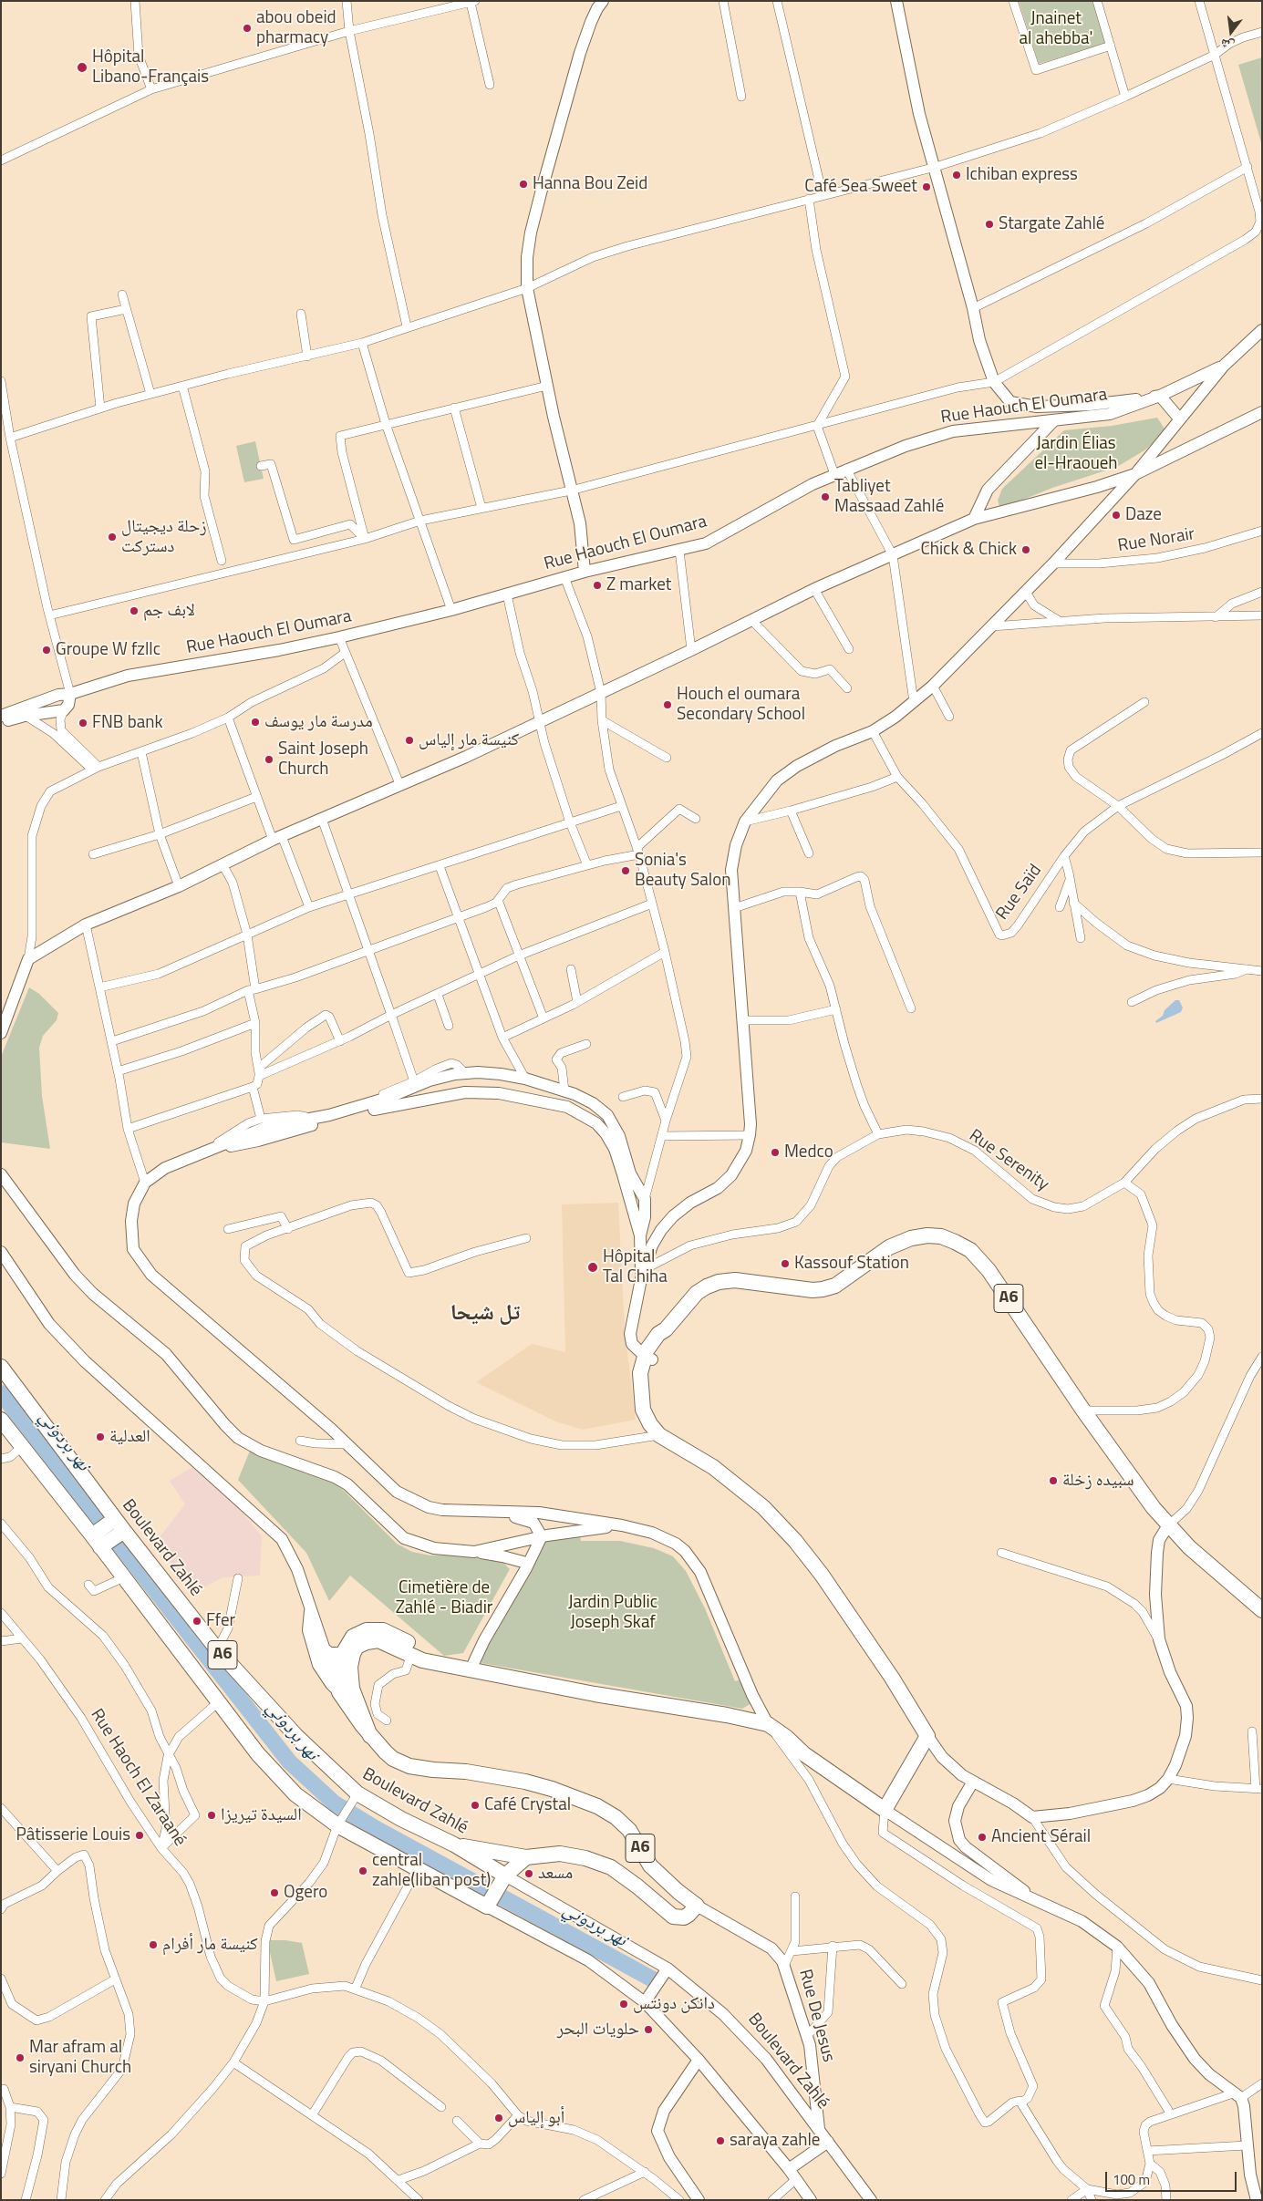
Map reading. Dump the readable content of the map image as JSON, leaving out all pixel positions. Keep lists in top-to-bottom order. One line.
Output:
{"streets":{"highway":["A6","Boulevard Zahlé"],"street":["Rue Haouch El Oumara","Rue Norair","Rue Saïd","Rue Serenity","Rue Haoch El Zaraané","Rue De Jesus"]},"crossings":[["A6","Boulevard Zahlé"],["A6","Rue De Jesus"],["Boulevard Zahlé","Rue De Jesus"]],"districts":["تل شيحا"],"water":["نهر بردوني"],"parks":["Jnainet al ahebba'","Jardin Élias el-Hraoueh","Cimetière de Zahlé - Biadir","Jardin Public Joseph Skaf"],"places":["abou obeid pharmacy","Hôpital Libano-Français","Ichiban express","Hanna Bou Zeid","Café Sea Sweet","Stargate Zahlé","Tabliyet Massaad Zahlé","Daze","زحلة ديجيتال دستركت","Chick & Chick","Z market","لابف جم","Groupe W fzllc","Houch el oumara Secondary School","مدرسة مار يوسف","FNB bank","كنيسة مار إلياس","Saint Joseph Church","Sonia's Beauty Salon","Medco","Kassouf Station","Hôpital Tal Chiha","العدلية","سبيده زخلة","Ffer","Café Crystal","السيدة تيريزا","Pâtisserie Louis","Ancient Sérail","central zahle(liban post)","مسعد","Ogero","كنيسة مار أفرام","دانكن دونتس","حلويات البحر","Mar afram al siryani Church","أبو إلياس","saraya zahle"],"scale_bar":"100 m","north":"bottom"}
